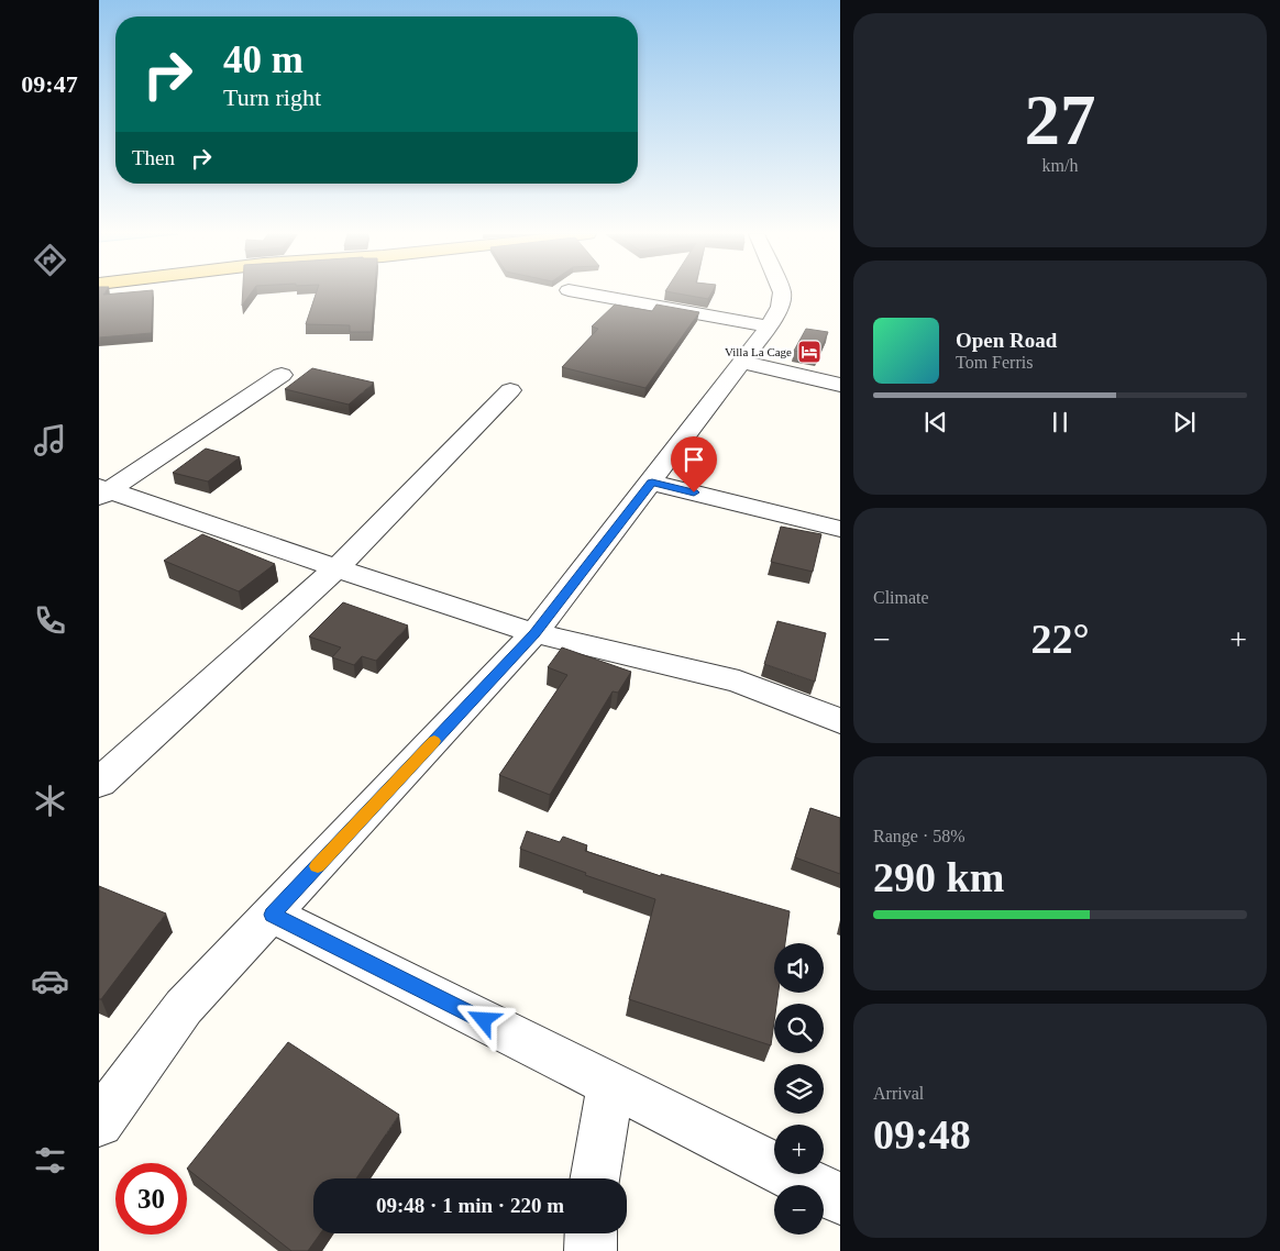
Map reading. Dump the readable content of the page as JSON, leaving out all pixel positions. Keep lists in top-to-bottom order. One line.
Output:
{"places":{"hotel":["Villa La Cage"]},"page":{"tabs":"09:47","tile":[["27","km/h"],"Climate",["Range · 58%","290 km"],["Arrival","09:48"]],"turn":["40 m","Turn right"],"then":"Then","song":["Open Road","Tom Ferris"],"heat":["−","22°","+"],"map_buttons":["+","−"],"limit":"30","trip":"09:48 · 1 min · 220 m"}}
